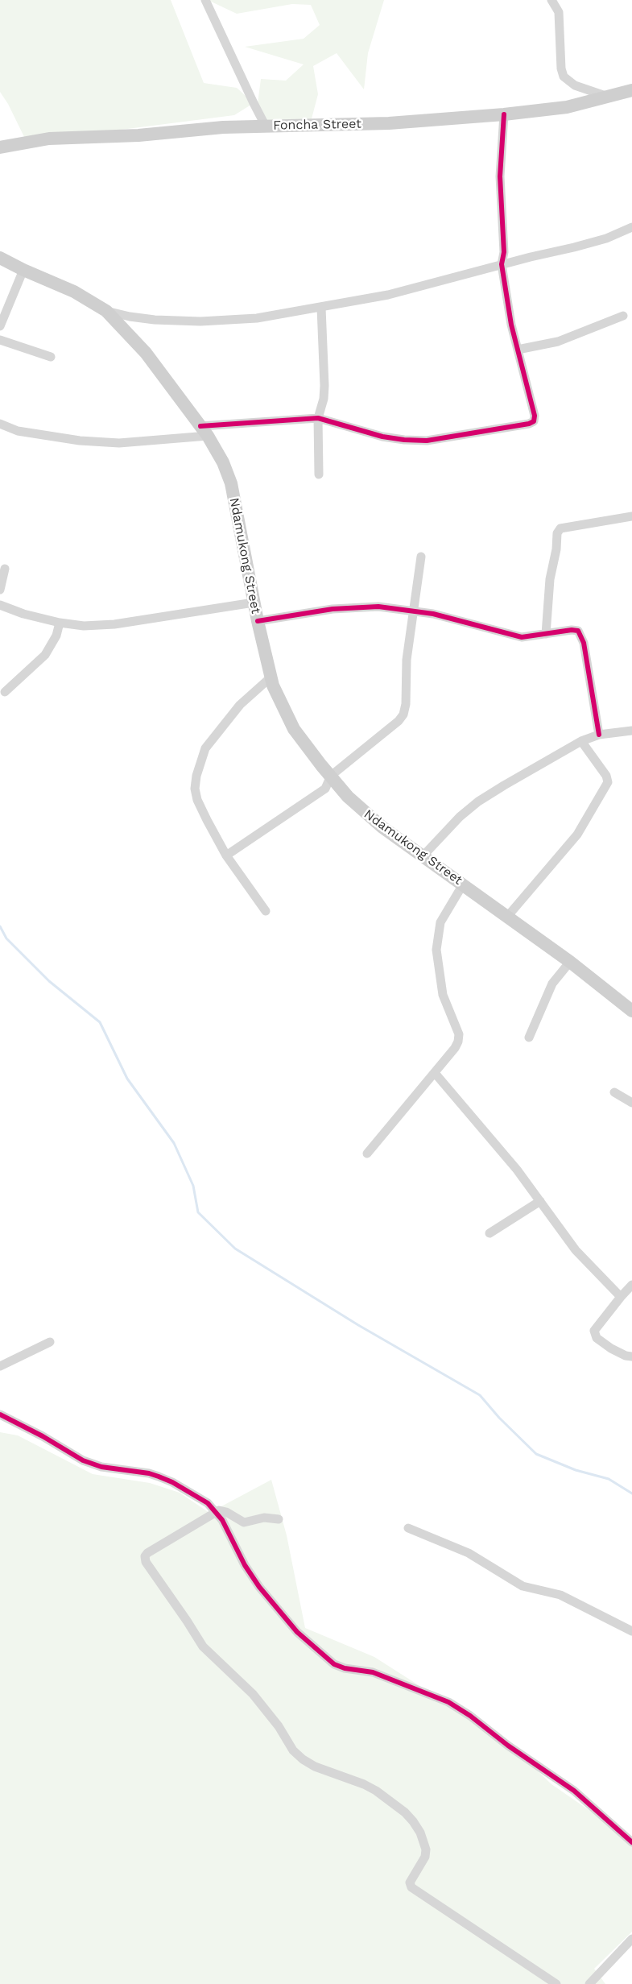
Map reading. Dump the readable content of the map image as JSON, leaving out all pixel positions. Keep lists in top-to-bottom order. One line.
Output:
{"streets":{"main road":["Foncha Street","Ndamukong Street"]}}
